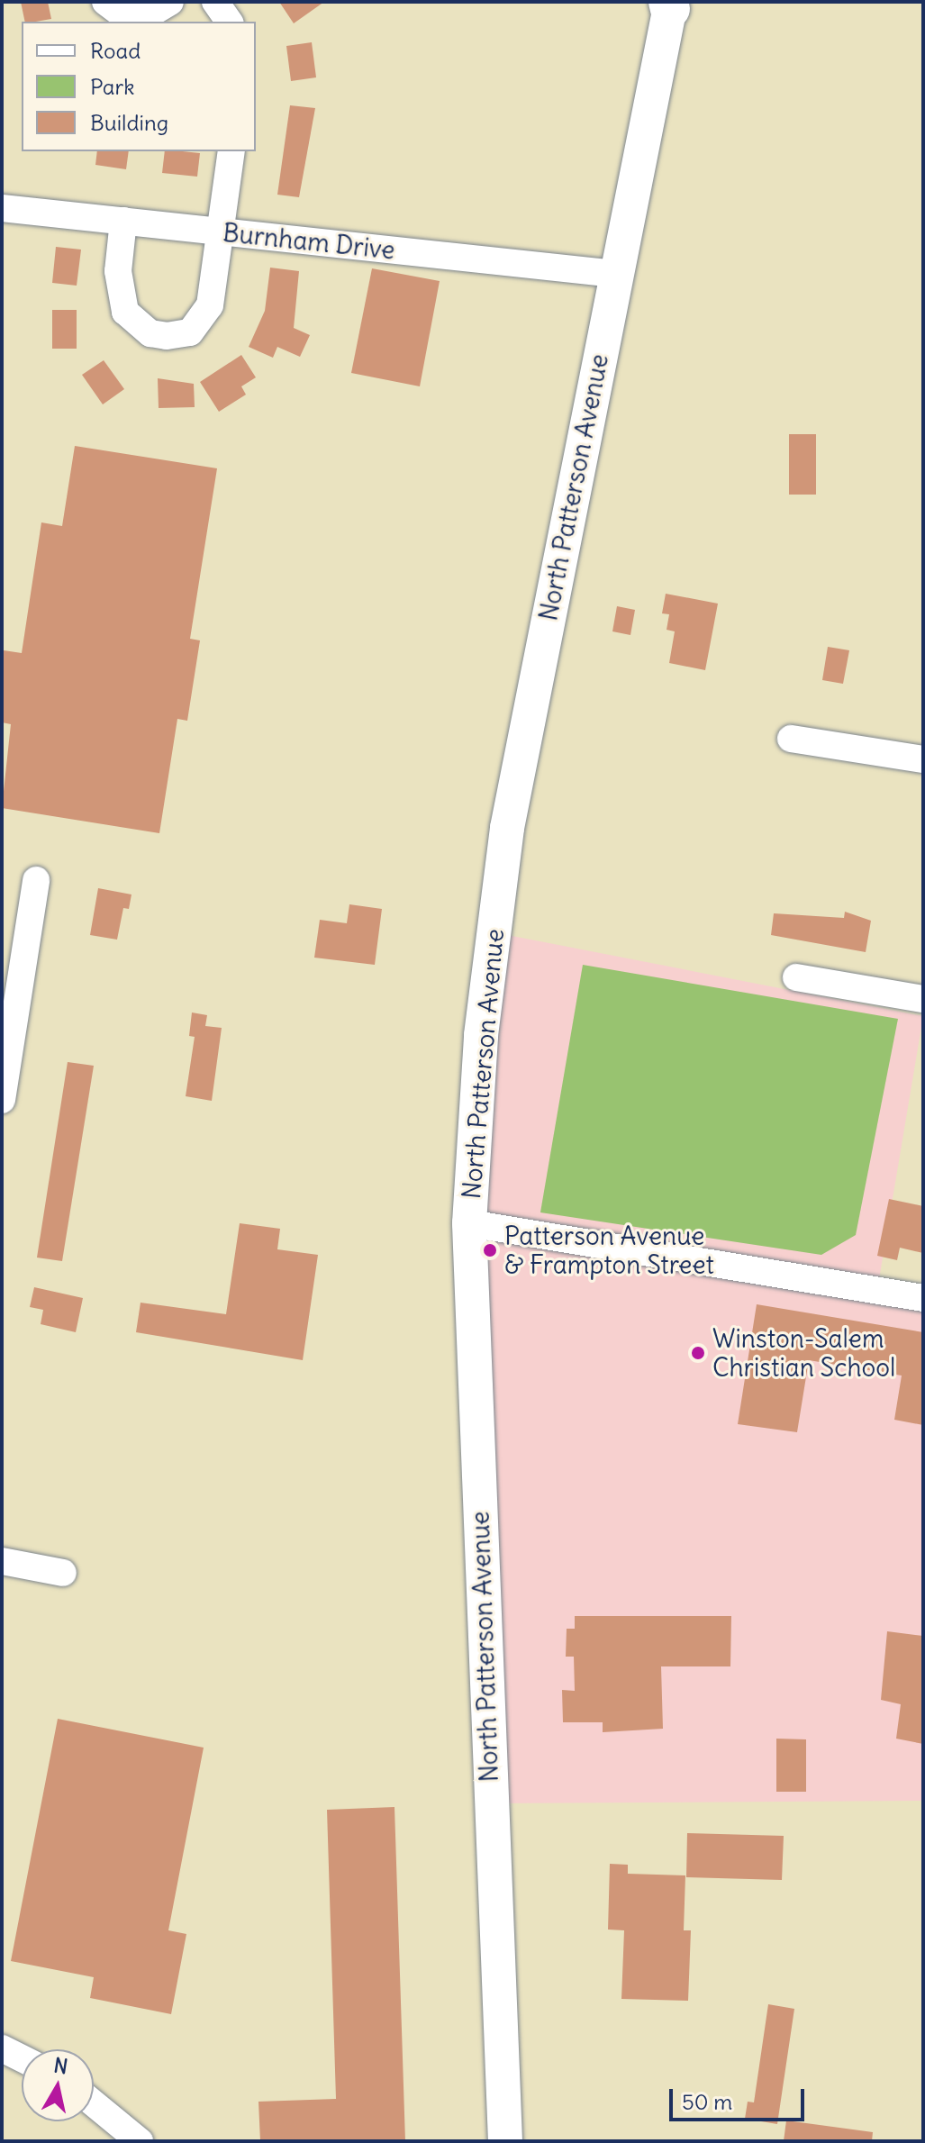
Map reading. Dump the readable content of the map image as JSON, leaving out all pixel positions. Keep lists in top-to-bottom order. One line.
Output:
{"streets":{"main road":["North Patterson Avenue"],"street":["Burnham Drive"]},"crossings":[["Burnham Drive","North Patterson Avenue"]],"places":["Patterson Avenue & Frampton Street","Winston-Salem Christian School"],"legend":["Road","Park","Building"],"scale_bar":"50 m","north":"top"}
